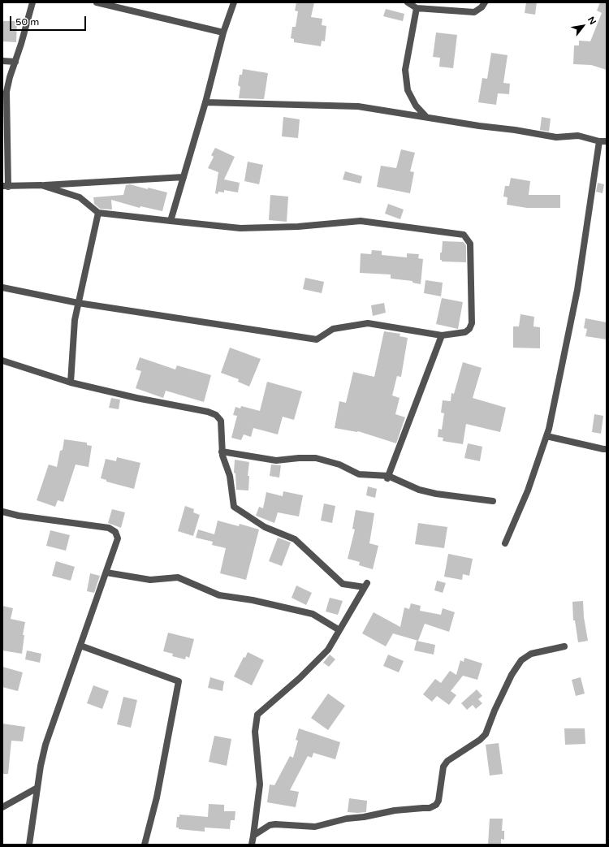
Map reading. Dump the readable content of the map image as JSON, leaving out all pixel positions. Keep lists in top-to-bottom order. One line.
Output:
{"scale_bar":"50 m","north":"top right"}
